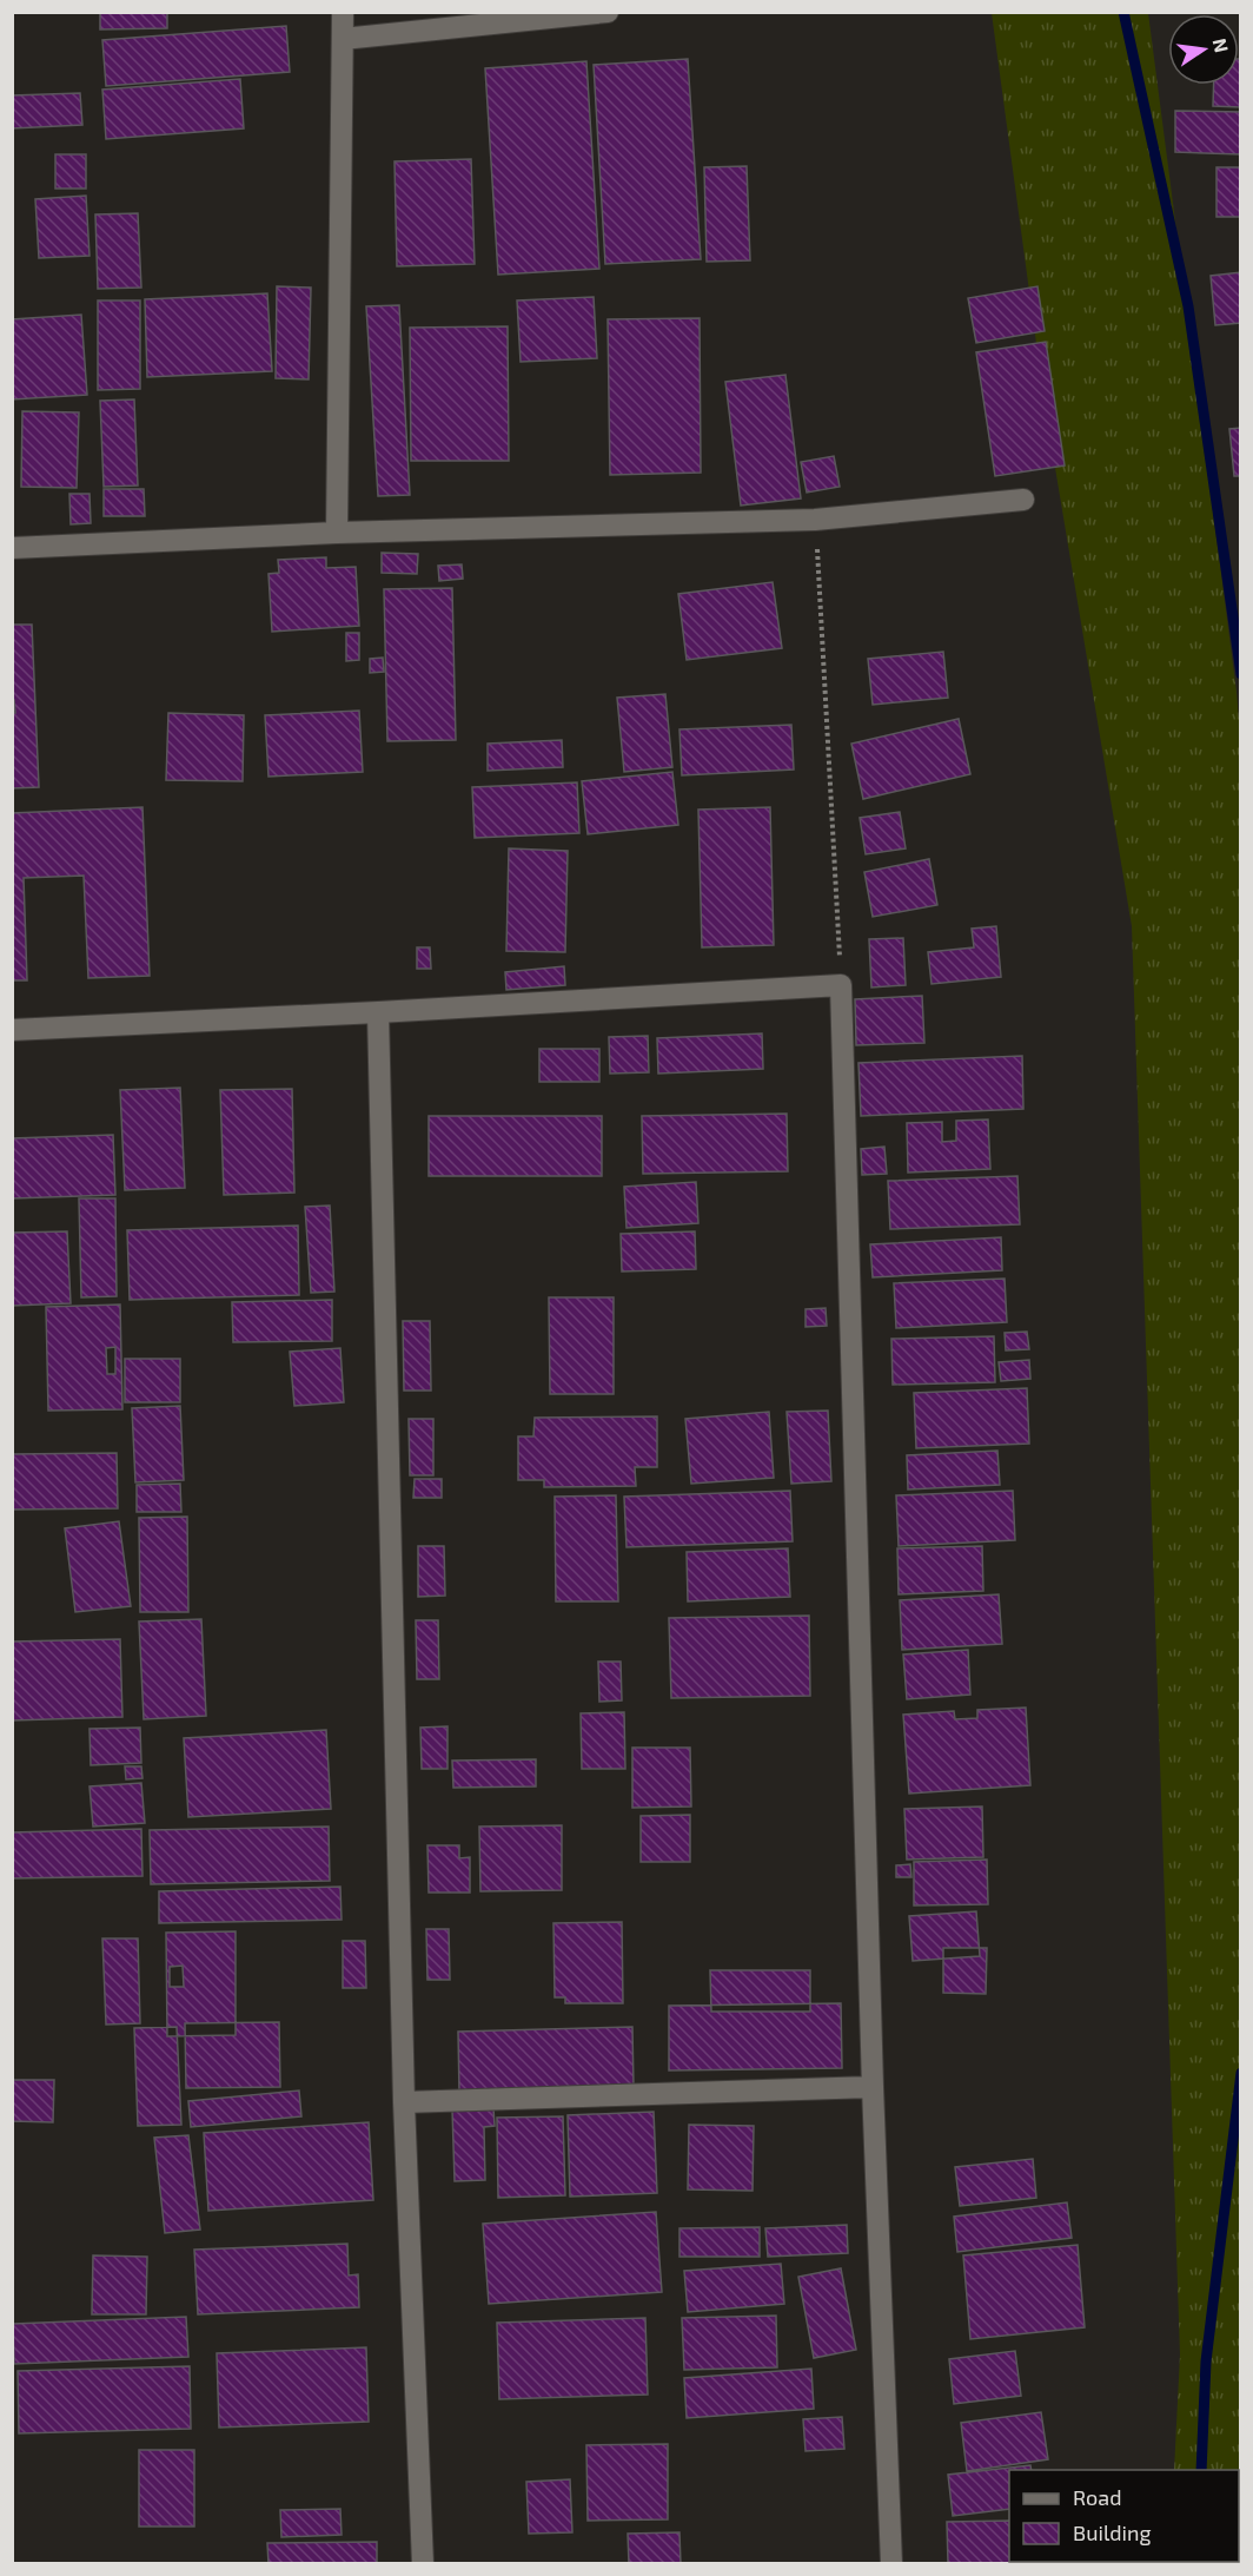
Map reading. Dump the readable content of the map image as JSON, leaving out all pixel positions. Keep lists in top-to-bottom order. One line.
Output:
{"legend":["Road","Building"],"north":"right"}
